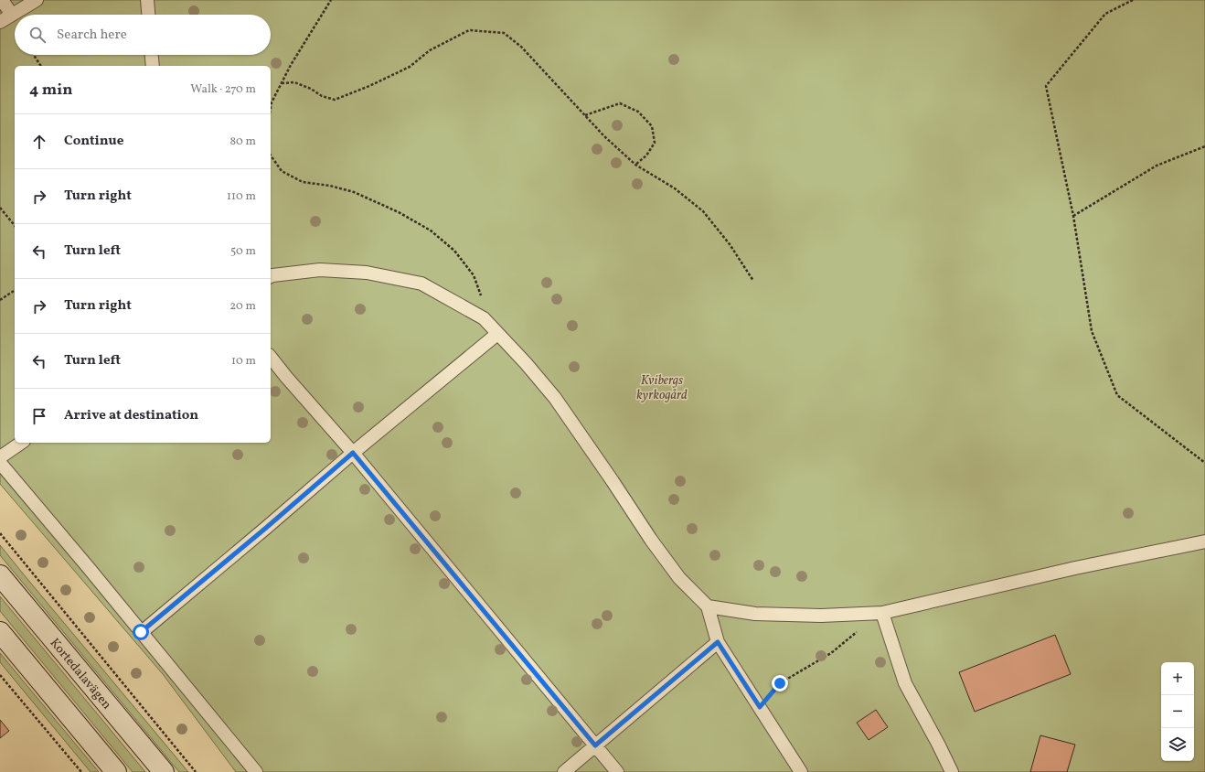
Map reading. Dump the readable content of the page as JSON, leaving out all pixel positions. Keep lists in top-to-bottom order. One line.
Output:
{"streets":{"main road":["Kortedalavägen"]},"parks":["Kvibergs kyrkogård"],"page":{"search":"Search here","heading":["4 min","Walk · 270 m"],"list":[["Continue","80 m"],["Turn right","110 m"],["Turn left","50 m"],["Turn right","20 m"],["Turn left","10 m"],"Arrive at destination"],"map_buttons":["+","−"]}}
